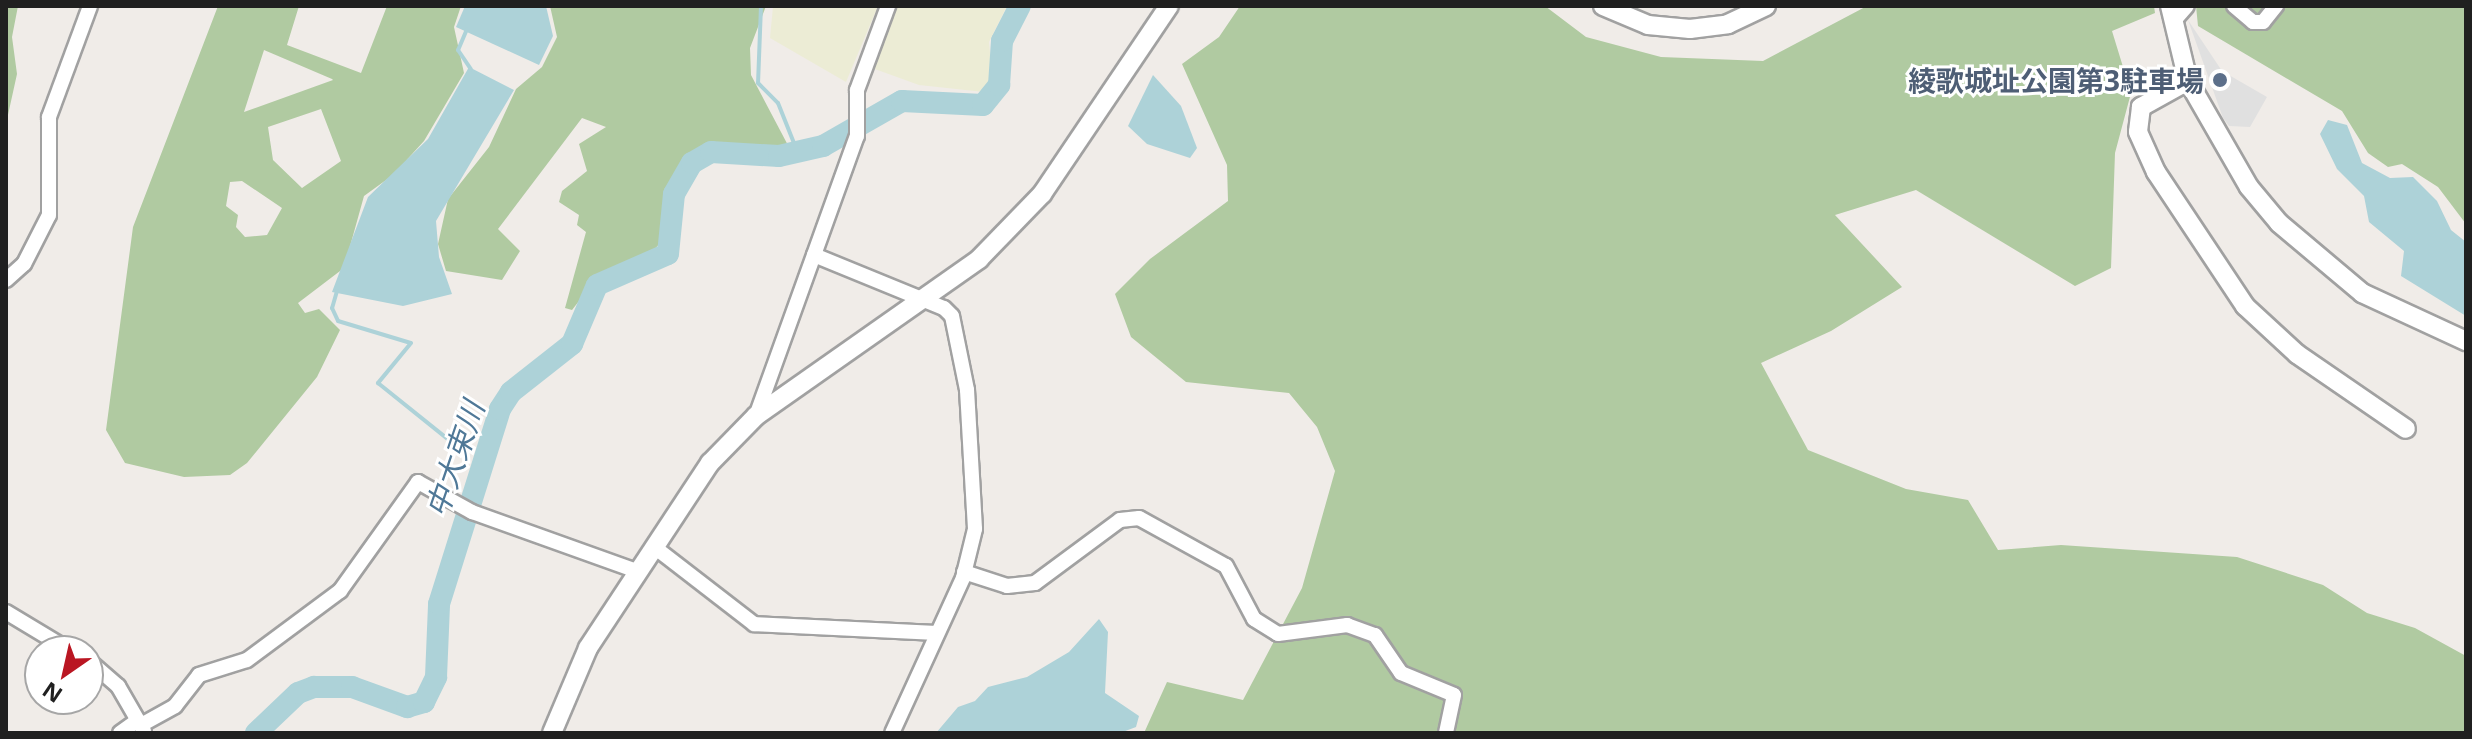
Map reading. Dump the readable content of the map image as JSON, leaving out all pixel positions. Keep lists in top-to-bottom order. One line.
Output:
{"water":["中大束川"],"places":["綾歌城址公園第3駐車場"],"north":"bottom left"}
